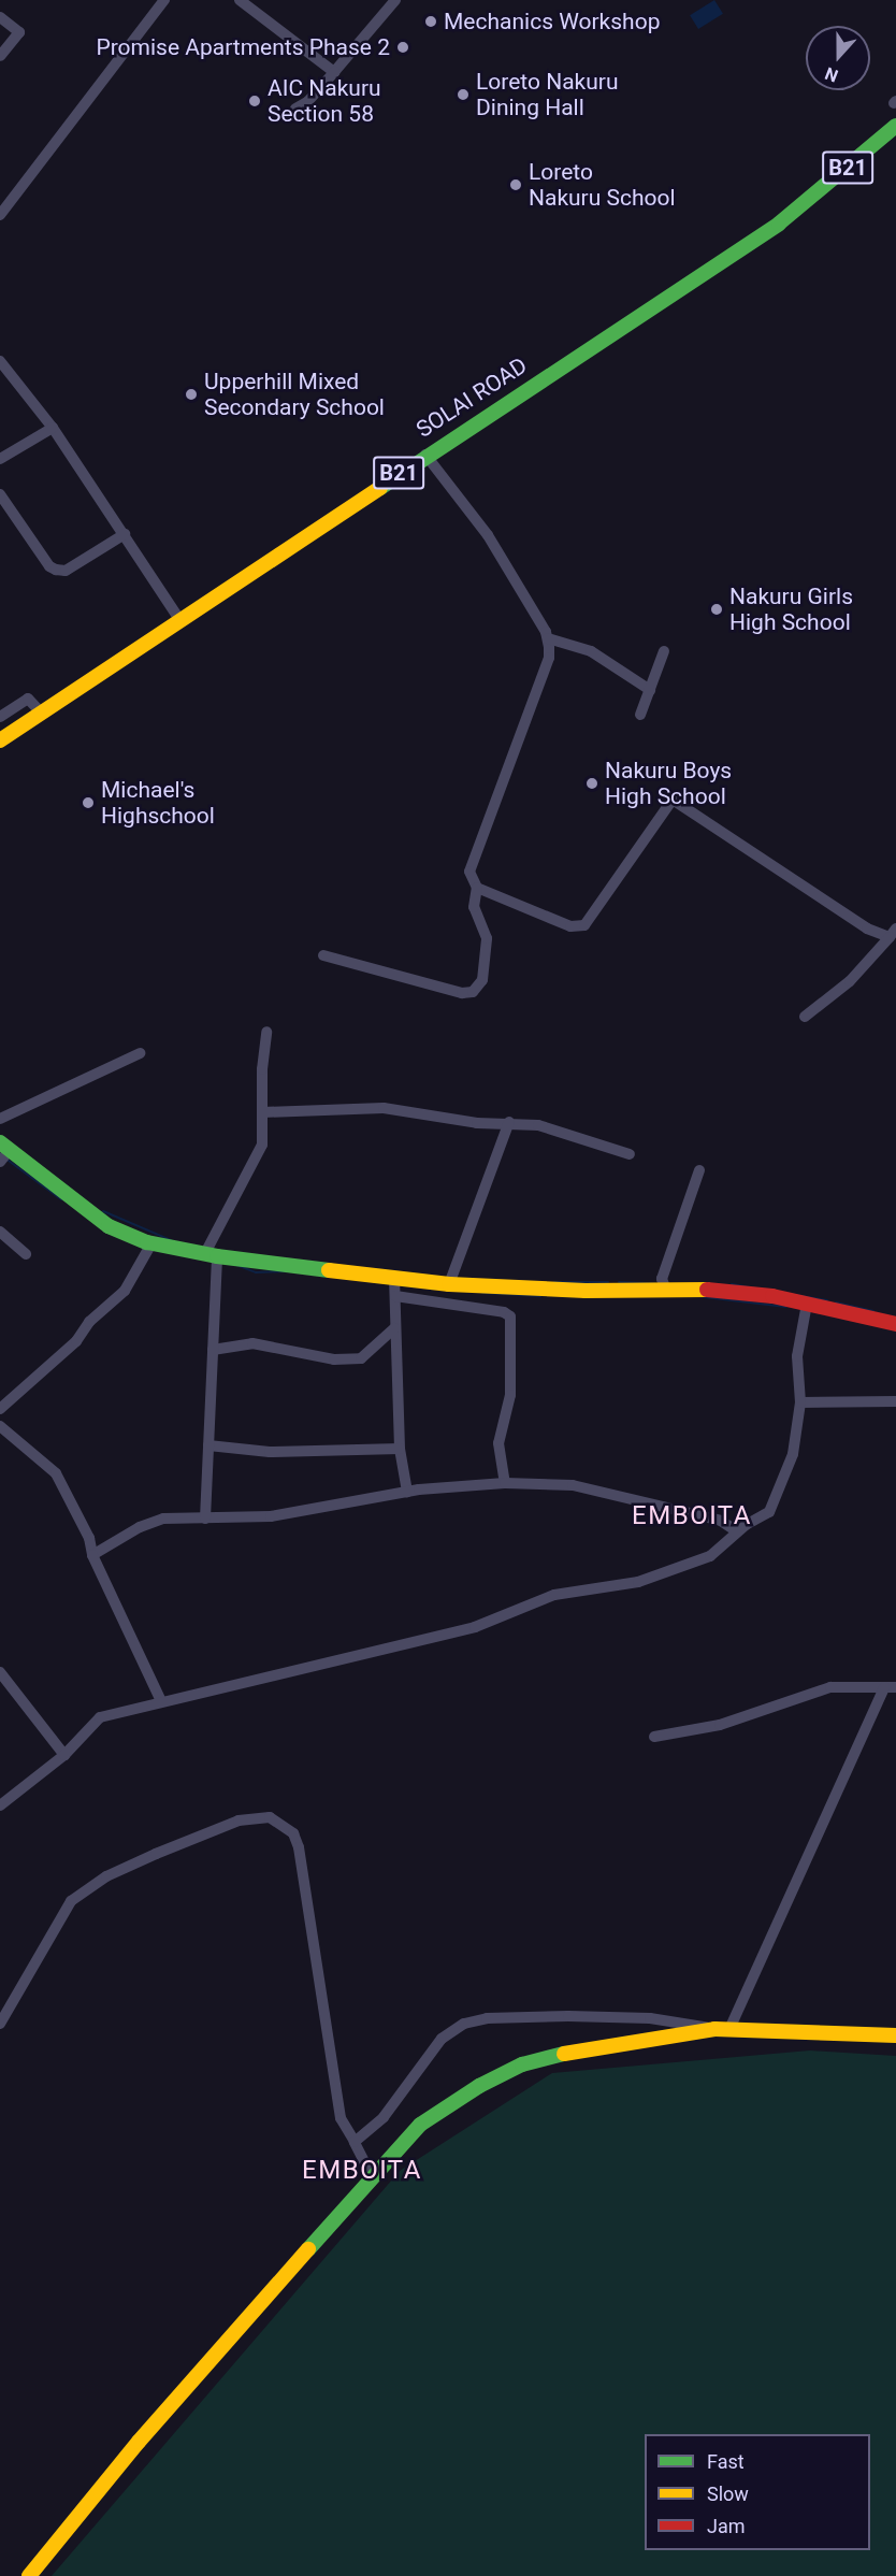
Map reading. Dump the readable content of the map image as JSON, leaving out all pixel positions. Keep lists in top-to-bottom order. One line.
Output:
{"streets":{"main road":["B21","SOLAI ROAD"]},"crossings":[["B21","SOLAI ROAD"]],"districts":["EMBOITA","EMBOITA"],"places":["Mechanics Workshop","Promise Apartments Phase 2","Loreto Nakuru Dining Hall","AIC Nakuru Section 58","Loreto Nakuru School","Upperhill Mixed Secondary School","Nakuru Girls High School","Nakuru Boys High School","Michael's Highschool"],"legend":["Fast","Slow","Jam"],"north":"bottom"}
